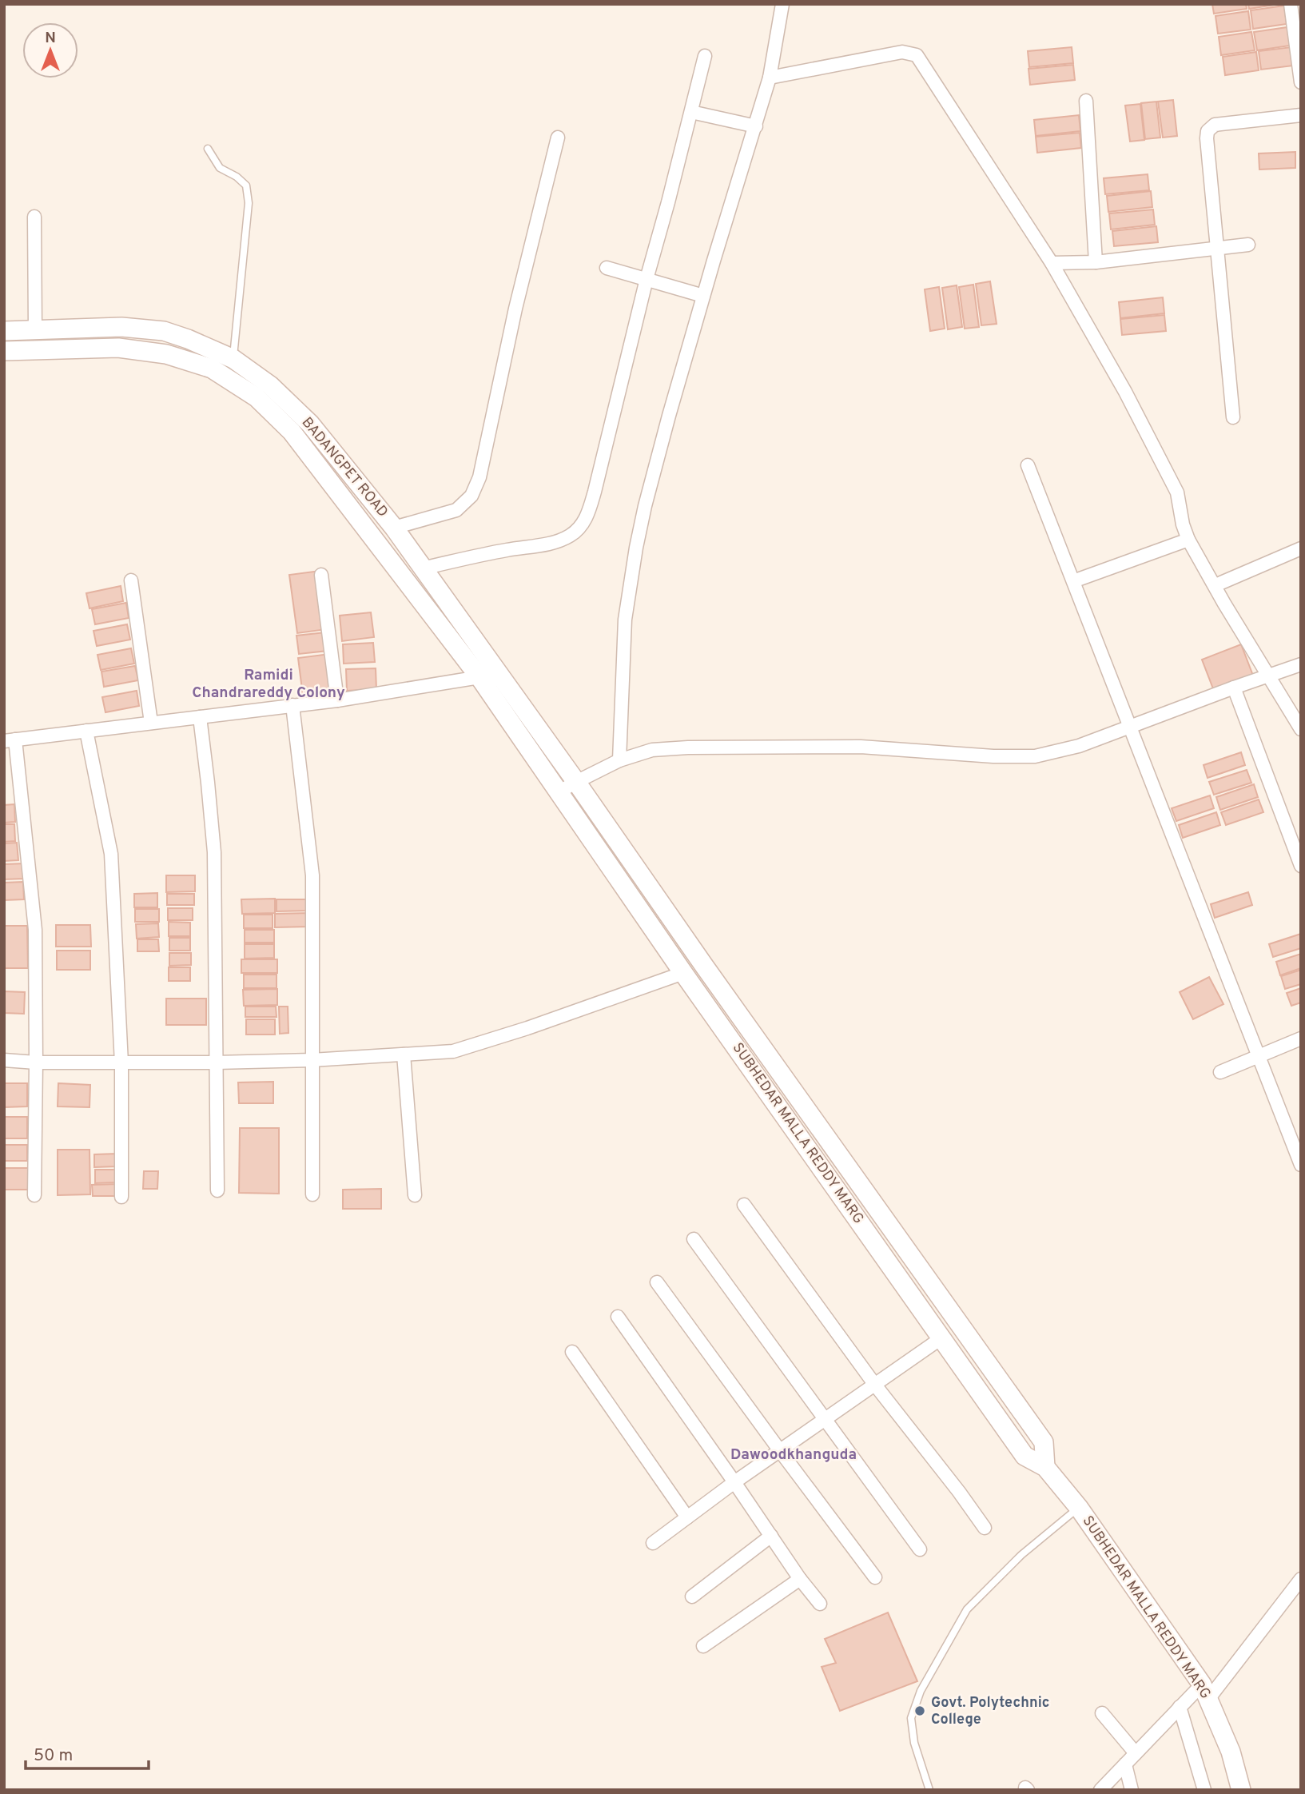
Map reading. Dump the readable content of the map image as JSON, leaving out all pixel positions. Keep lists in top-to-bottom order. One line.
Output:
{"streets":{"main road":["BADANGPET ROAD","SUBHEDAR MALLA REDDY MARG"]},"crossings":[["BADANGPET ROAD","SUBHEDAR MALLA REDDY MARG"]],"districts":["Ramidi Chandrareddy Colony","Dawoodkhanguda"],"places":["Govt. Polytechnic College"],"scale_bar":"50 m","north":"top"}
